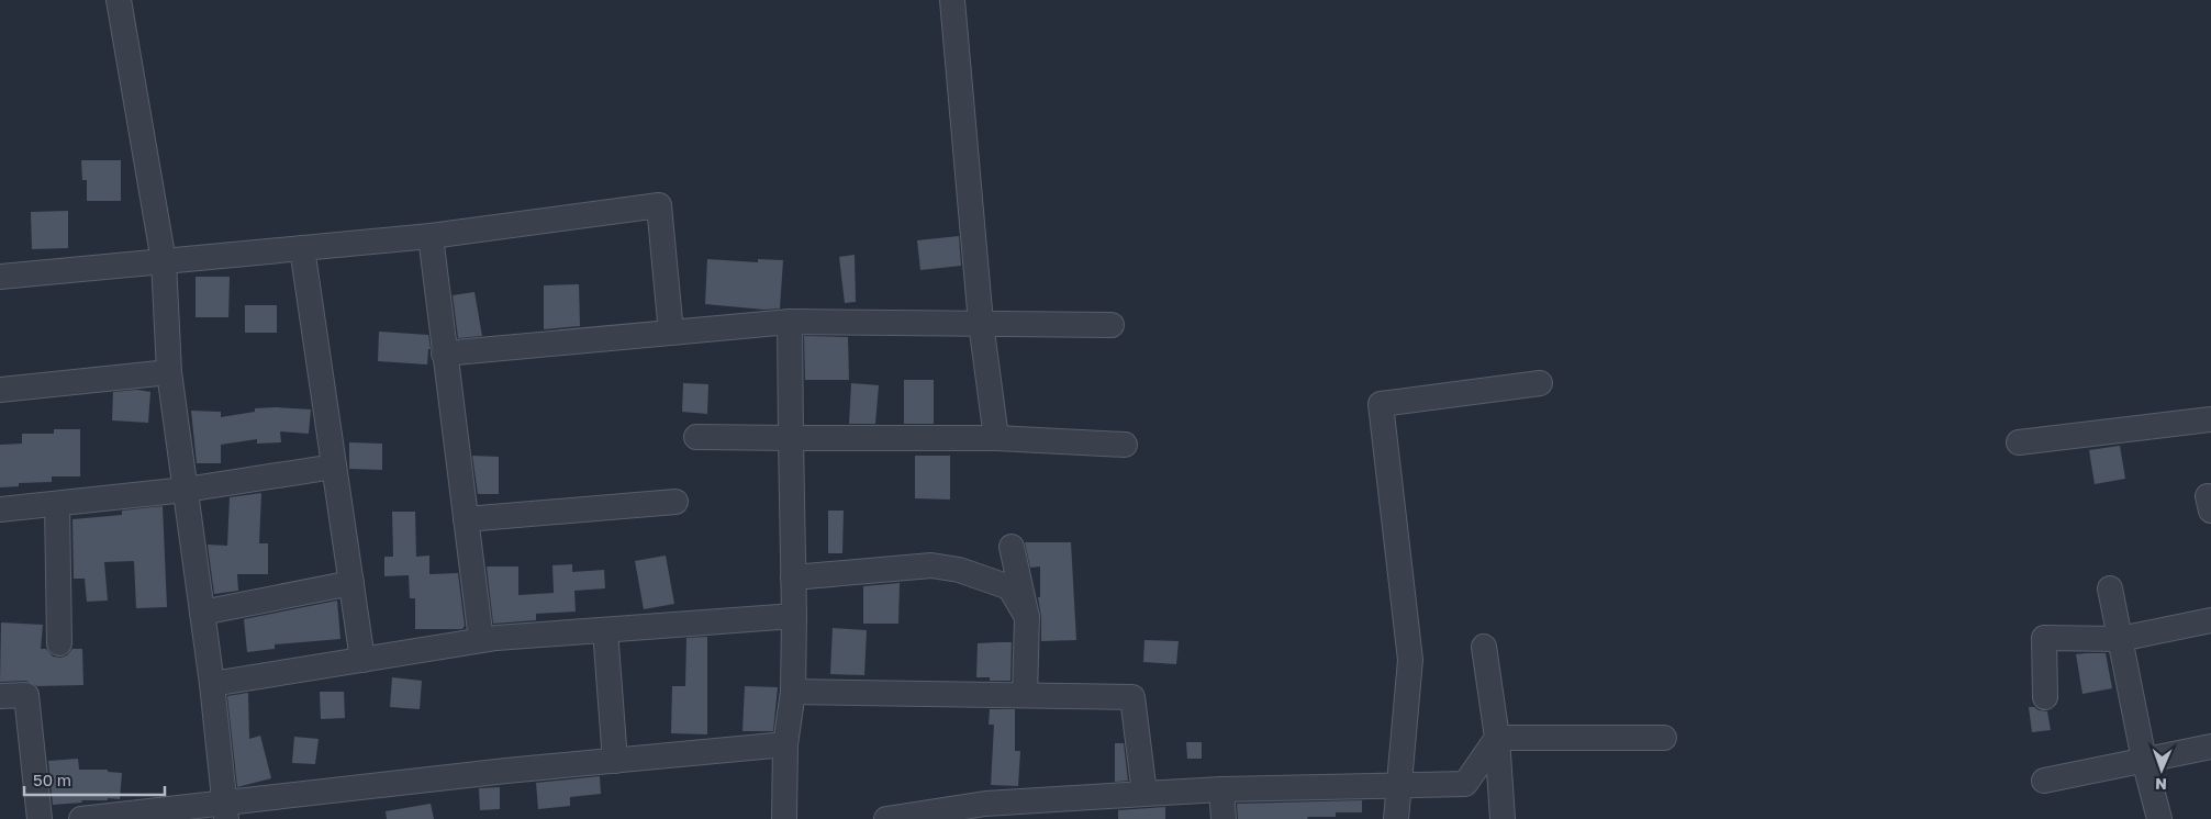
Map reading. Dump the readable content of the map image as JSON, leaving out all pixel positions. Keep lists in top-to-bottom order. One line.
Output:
{"scale_bar":"50 m","north":"bottom"}
